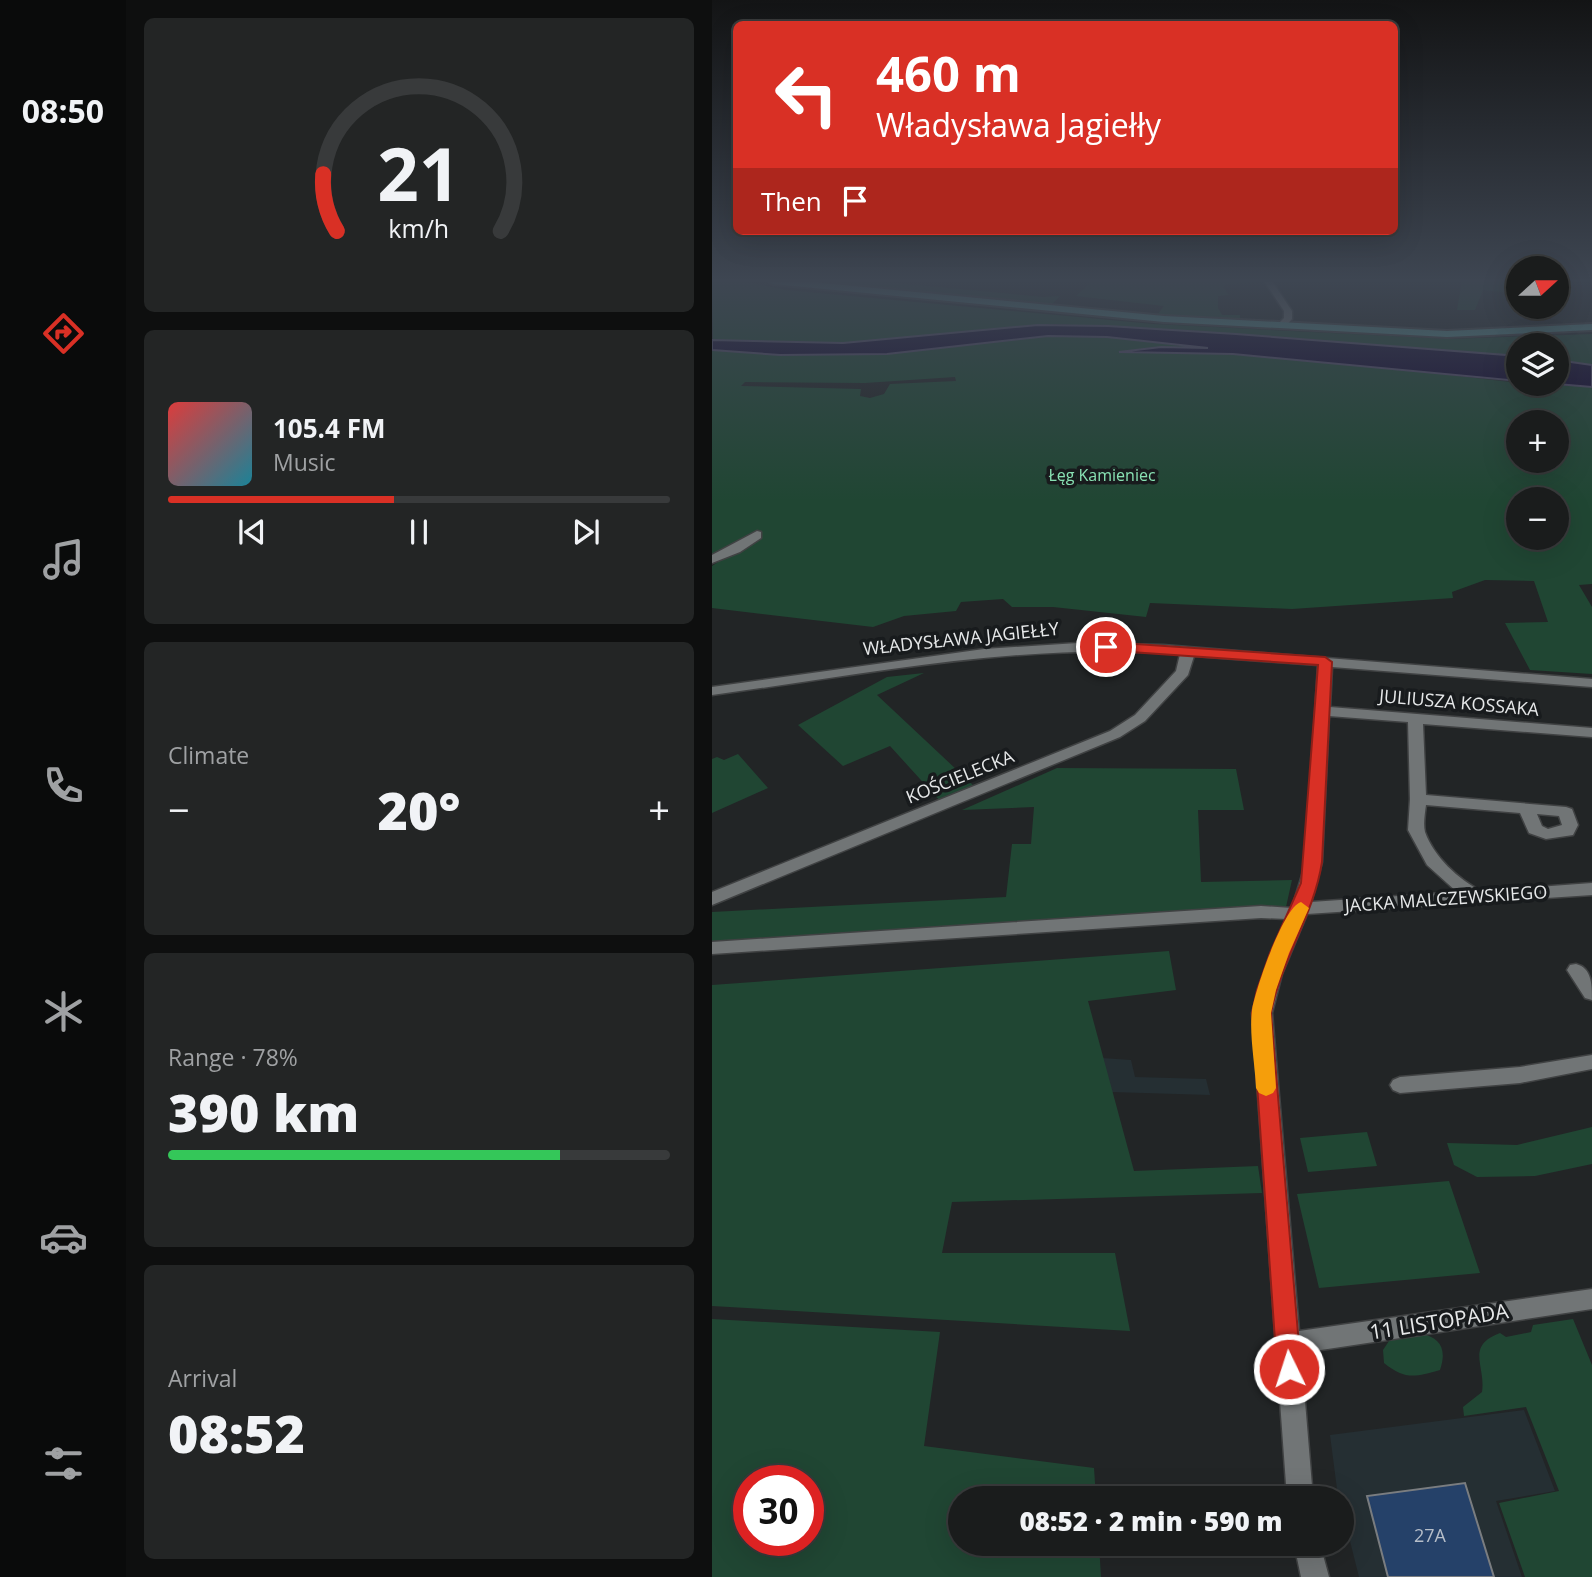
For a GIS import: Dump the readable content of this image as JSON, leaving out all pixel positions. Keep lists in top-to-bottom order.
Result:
{
  "streets": {
    "street": [
      "WŁADYSŁAWA JAGIEŁŁY",
      "JULIUSZA KOSSAKA",
      "KOŚCIELECKA",
      "JACKA MALCZEWSKIEGO",
      "11 LISTOPADA"
    ]
  },
  "crossings": [
    ["WŁADYSŁAWA JAGIEŁŁY", "KOŚCIELECKA"]
  ],
  "parks": ["Łęg Kamieniec"],
  "house_numbers": ["27A"],
  "north": "right",
  "page": {
    "tabs": "08:50",
    "turn": ["460 m", "Władysława Jagiełły"],
    "then": "Then",
    "map_buttons": ["+", "−"],
    "song": ["105.4 FM", "Music"],
    "tile": [
      "Climate",
      ["Range · 78%", "390 km"],
      ["Arrival", "08:52"]
    ],
    "heat": ["−", "20°", "+"],
    "limit": "30",
    "trip": "08:52 · 2 min · 590 m",
    "gauge": ["21", "km/h"]
  }
}
